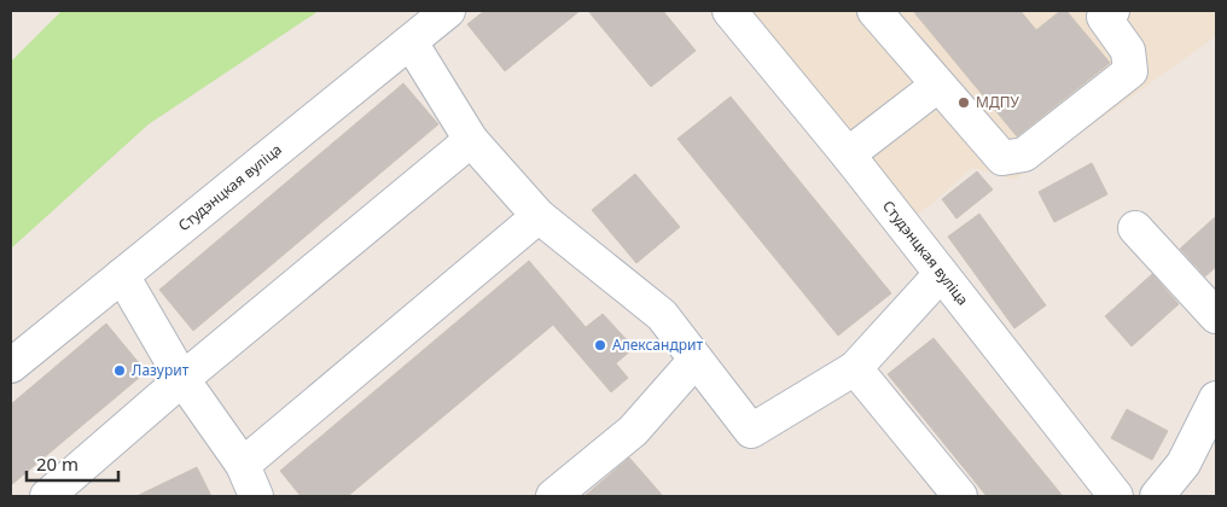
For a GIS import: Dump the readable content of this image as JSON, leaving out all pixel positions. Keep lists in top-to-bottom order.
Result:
{
  "streets": {
    "street": ["Студэнцкая вуліца"]
  },
  "places": ["МДПУ", "Александрит", "Лазурит"],
  "scale_bar": "20 m"
}
